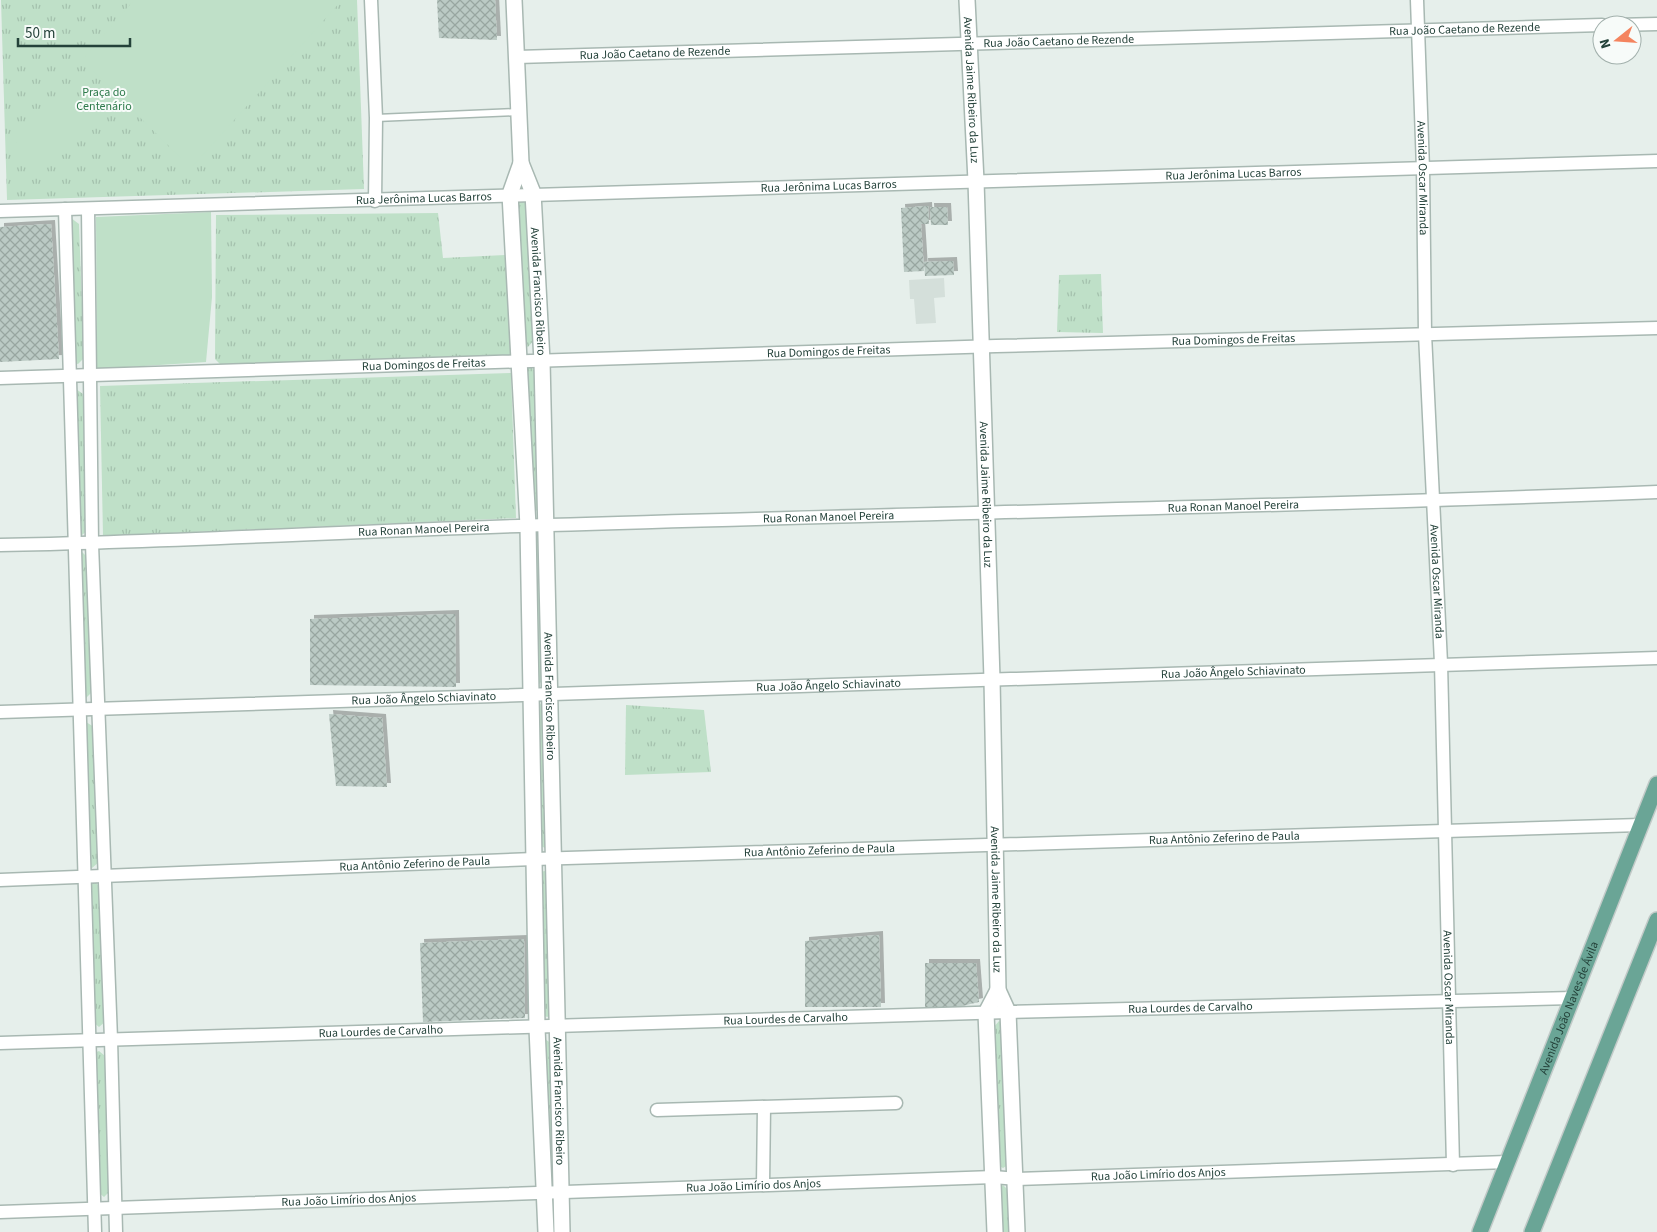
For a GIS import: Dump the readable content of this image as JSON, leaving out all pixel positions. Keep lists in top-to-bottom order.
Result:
{
  "streets": {
    "main road": ["Avenida João Naves de Ávila"],
    "street": [
      "Rua João Caetano de Rezende",
      "Avenida Jaime Ribeiro da Luz",
      "Rua Jerônima Lucas Barros",
      "Avenida Oscar Miranda",
      "Avenida Francisco Ribeiro",
      "Rua Domingos de Freitas",
      "Rua Ronan Manoel Pereira",
      "Rua João Ângelo Schiavinato",
      "Rua Antônio Zeferino de Paula",
      "Rua Lourdes de Carvalho",
      "Rua João Limírio dos Anjos"
    ]
  },
  "crossings": [
    ["Rua João Caetano de Rezende", "Avenida Jaime Ribeiro da Luz"],
    ["Rua João Caetano de Rezende", "Avenida Oscar Miranda"],
    ["Rua João Caetano de Rezende", "Avenida Francisco Ribeiro"],
    ["Avenida Jaime Ribeiro da Luz", "Rua Jerônima Lucas Barros"],
    ["Avenida Jaime Ribeiro da Luz", "Rua Domingos de Freitas"],
    ["Avenida Jaime Ribeiro da Luz", "Rua Ronan Manoel Pereira"],
    ["Avenida Jaime Ribeiro da Luz", "Rua João Ângelo Schiavinato"],
    ["Avenida Jaime Ribeiro da Luz", "Rua Antônio Zeferino de Paula"],
    ["Avenida Jaime Ribeiro da Luz", "Rua Lourdes de Carvalho"],
    ["Avenida Jaime Ribeiro da Luz", "Rua João Limírio dos Anjos"],
    ["Rua Jerônima Lucas Barros", "Avenida Oscar Miranda"],
    ["Rua Jerônima Lucas Barros", "Avenida Francisco Ribeiro"],
    ["Avenida Oscar Miranda", "Rua Domingos de Freitas"],
    ["Avenida Oscar Miranda", "Rua Ronan Manoel Pereira"],
    ["Avenida Oscar Miranda", "Rua João Ângelo Schiavinato"],
    ["Avenida Oscar Miranda", "Rua Antônio Zeferino de Paula"],
    ["Avenida Oscar Miranda", "Rua Lourdes de Carvalho"],
    ["Avenida Oscar Miranda", "Rua João Limírio dos Anjos"],
    ["Avenida Francisco Ribeiro", "Rua Domingos de Freitas"],
    ["Avenida Francisco Ribeiro", "Rua Ronan Manoel Pereira"],
    ["Avenida Francisco Ribeiro", "Rua João Ângelo Schiavinato"],
    ["Avenida Francisco Ribeiro", "Rua Antônio Zeferino de Paula"],
    ["Avenida Francisco Ribeiro", "Rua Lourdes de Carvalho"],
    ["Avenida Francisco Ribeiro", "Rua João Limírio dos Anjos"],
    ["Rua Antônio Zeferino de Paula", "Avenida João Naves de Ávila"],
    ["Rua Lourdes de Carvalho", "Avenida João Naves de Ávila"],
    ["Avenida João Naves de Ávila", "Rua João Limírio dos Anjos"]
  ],
  "parks": ["Praça do Centenário"],
  "scale_bar": "50 m",
  "north": "left"
}
